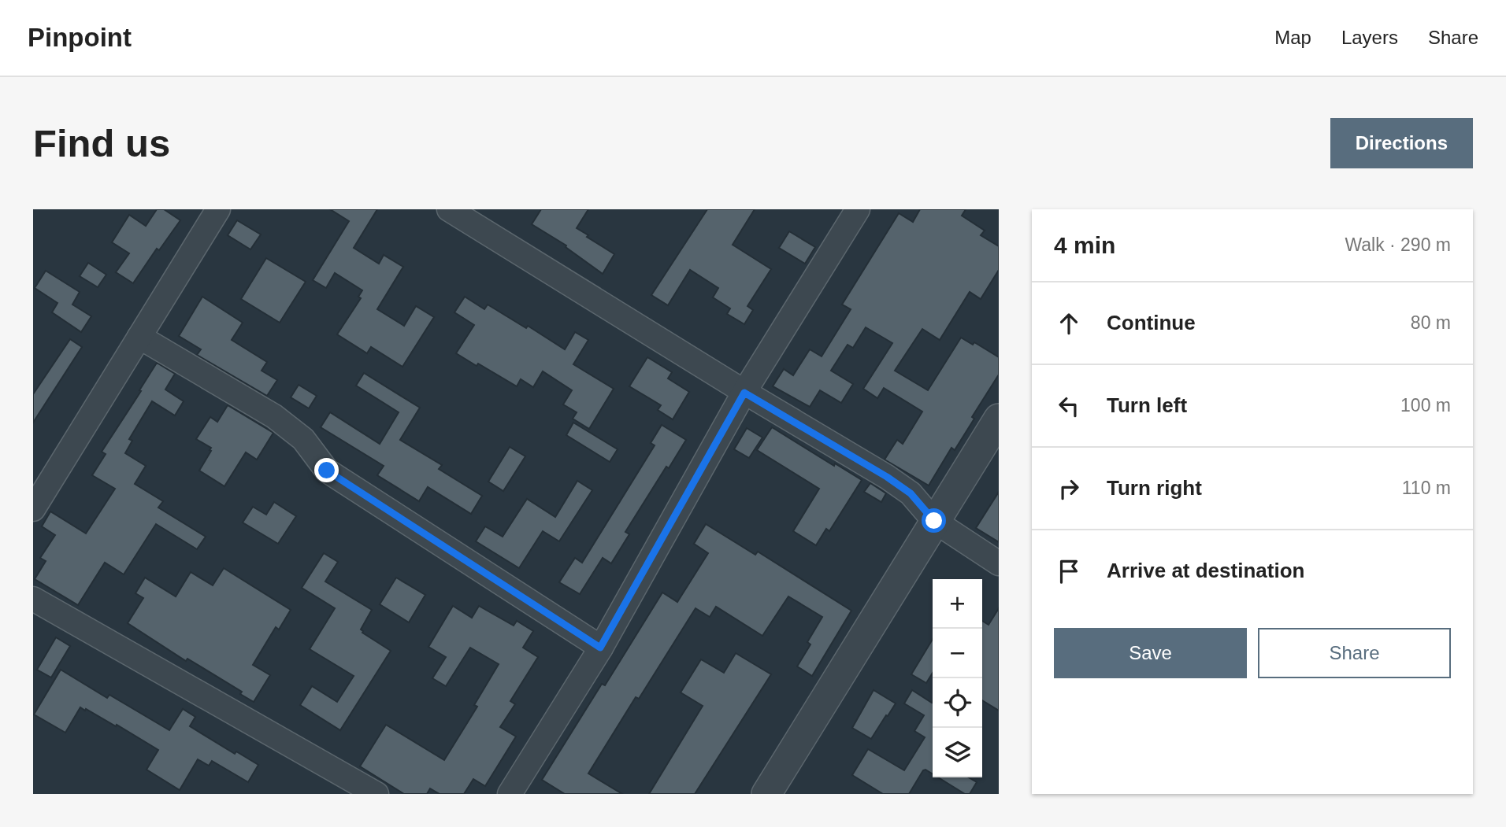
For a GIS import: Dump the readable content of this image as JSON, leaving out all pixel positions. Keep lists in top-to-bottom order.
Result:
{
  "page": {
    "header": "Pinpoint",
    "nav": ["Map", "Layers", "Share"],
    "buttons": [
      "Directions",
      ["Save", "Share"]
    ],
    "title": "Find us",
    "heading": ["4 min", "Walk · 290 m"],
    "list": [
      ["Continue", "80 m"],
      ["Turn left", "100 m"],
      ["Turn right", "110 m"],
      "Arrive at destination"
    ],
    "map_buttons": ["+", "−"]
  }
}
